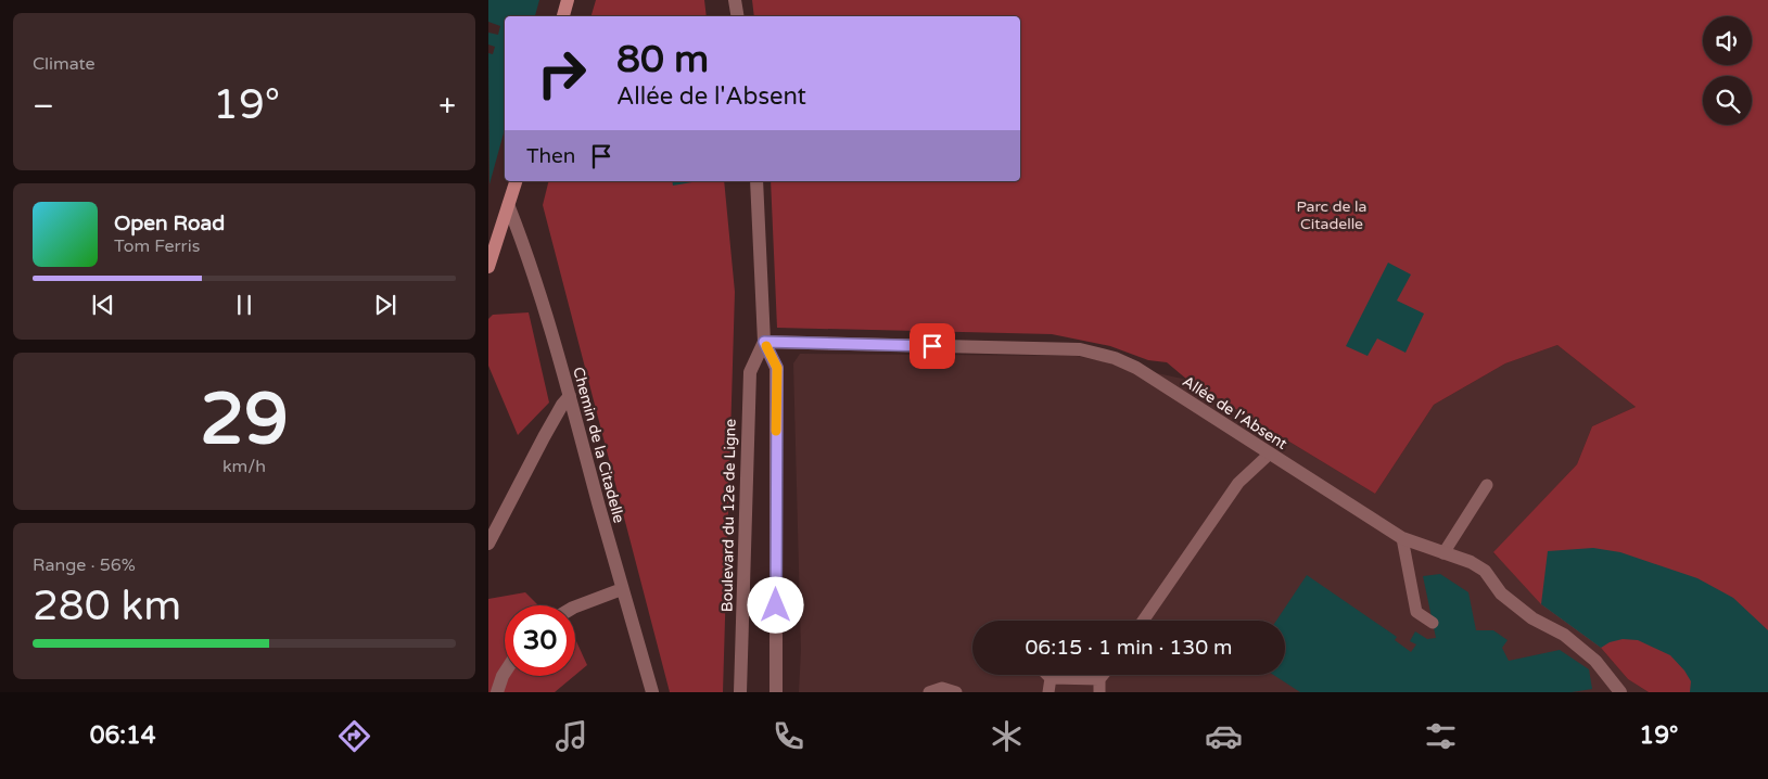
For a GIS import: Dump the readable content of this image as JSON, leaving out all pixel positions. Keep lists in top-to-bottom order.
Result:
{
  "streets": {
    "street": ["Allée de l'Absent", "Chemin de la Citadelle", "Boulevard du 12e de Ligne"]
  },
  "crossings": [
    ["Allée de l'Absent", "Boulevard du 12e de Ligne"]
  ],
  "parks": ["Parc de la Citadelle"],
  "page": {
    "tile": [
      "Climate",
      ["29", "km/h"],
      ["Range · 56%", "280 km"]
    ],
    "turn": ["80 m", "Allée de l'Absent"],
    "heat": ["−", "19°", "+"],
    "then": "Then",
    "song": ["Open Road", "Tom Ferris"],
    "limit": "30",
    "trip": "06:15 · 1 min · 130 m",
    "tabs": ["06:14", "19°"]
  }
}
